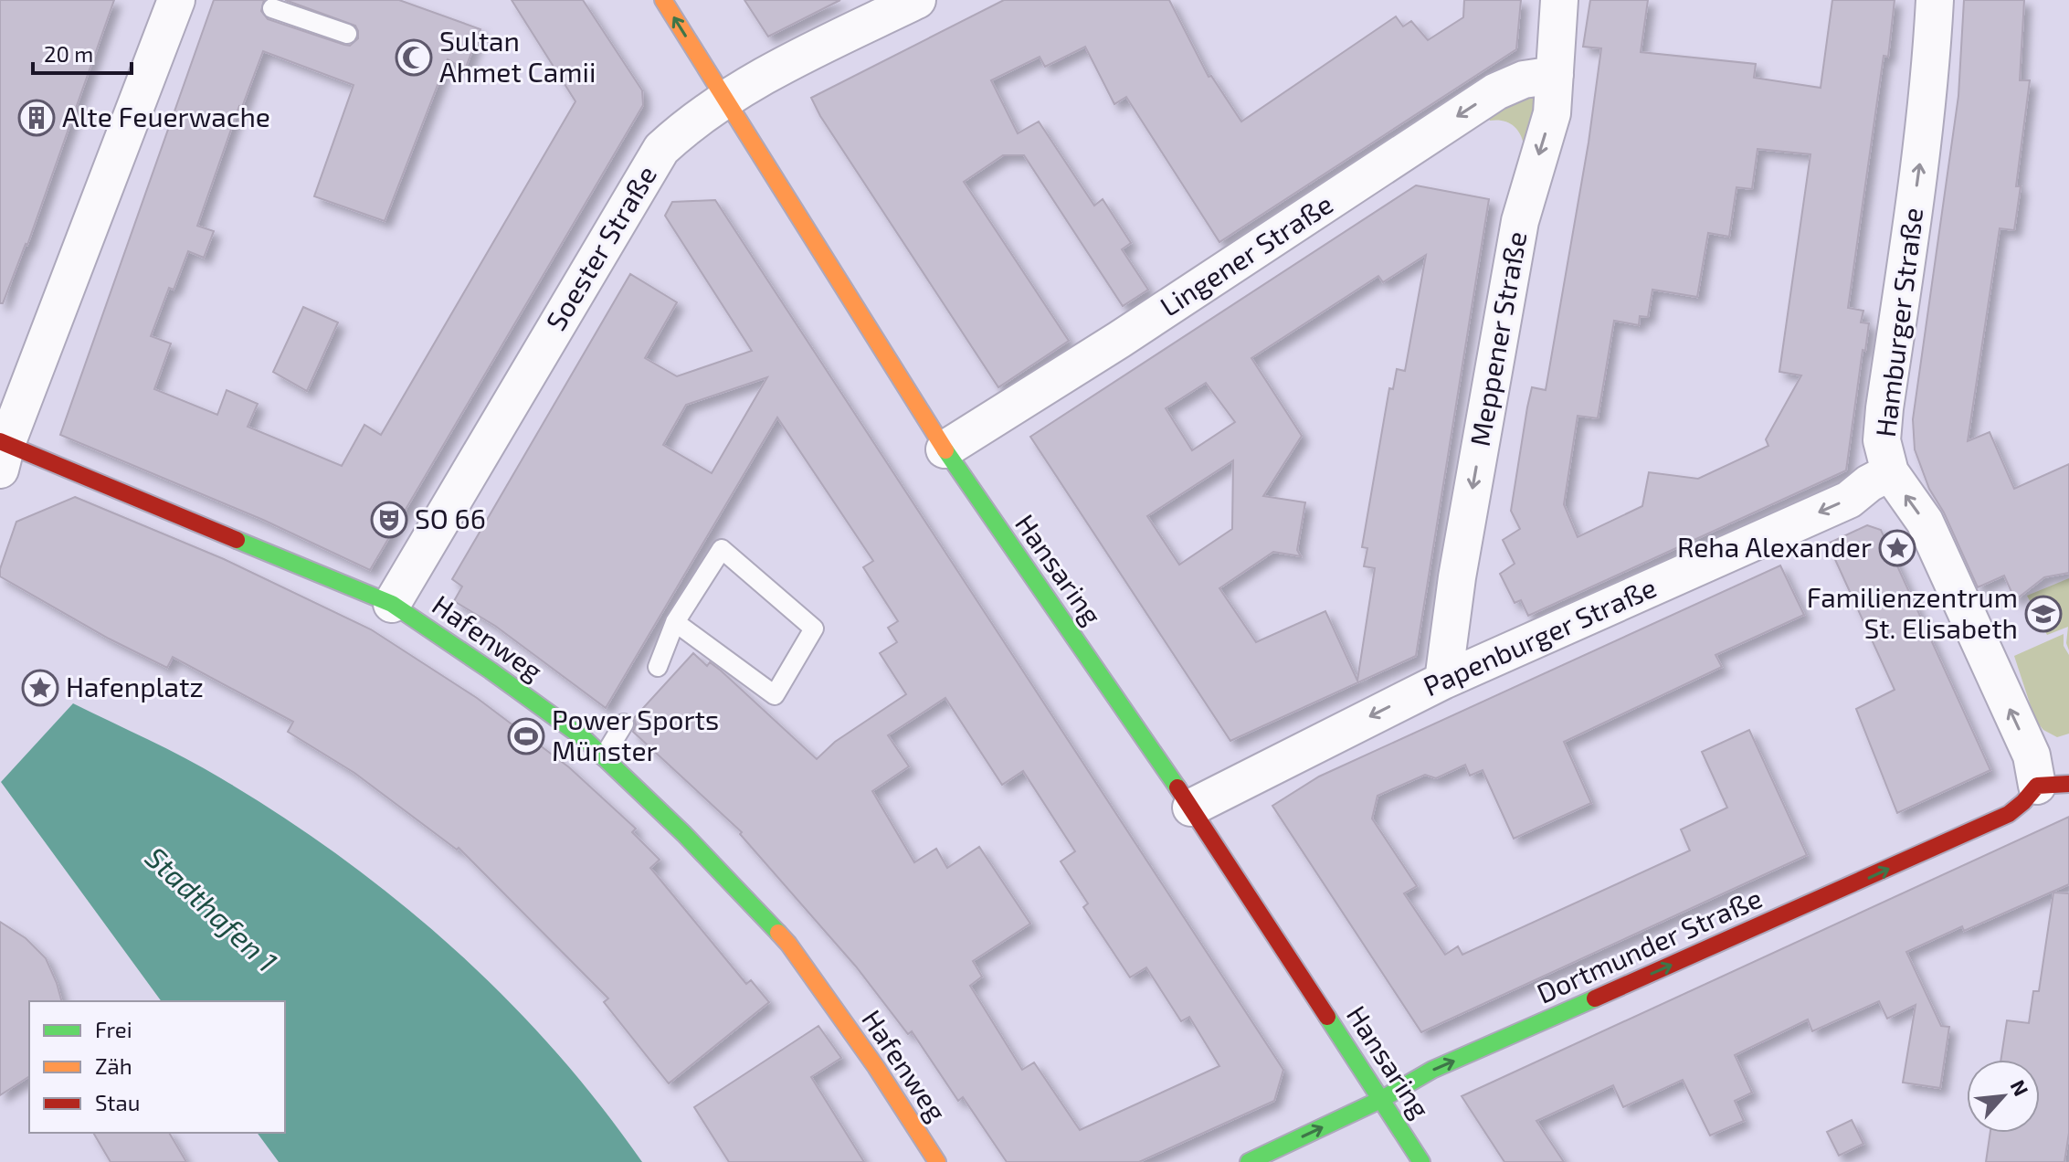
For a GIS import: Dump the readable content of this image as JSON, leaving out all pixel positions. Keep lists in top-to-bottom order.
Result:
{
  "streets": {
    "street": [
      "Soester Straße",
      "Lingener Straße",
      "Hamburger Straße",
      "Meppener Straße",
      "Hansaring",
      "Papenburger Straße",
      "Hafenweg",
      "Dortmunder Straße"
    ]
  },
  "crossings": [
    ["Soester Straße", "Hansaring"],
    ["Soester Straße", "Hafenweg"],
    ["Lingener Straße", "Meppener Straße"],
    ["Lingener Straße", "Hansaring"],
    ["Hamburger Straße", "Papenburger Straße"],
    ["Hamburger Straße", "Dortmunder Straße"],
    ["Meppener Straße", "Papenburger Straße"],
    ["Hansaring", "Papenburger Straße"],
    ["Hansaring", "Dortmunder Straße"]
  ],
  "one_way": [
    "Lingener Straße",
    "Hamburger Straße",
    "Meppener Straße",
    "Papenburger Straße",
    "Dortmunder Straße"
  ],
  "water": ["Stadthafen 1"],
  "places": {
    "mosque": ["Sultan Ahmet Camii"],
    "building": ["Alte Feuerwache"],
    "theatre": ["SO 66"],
    "place": ["Reha Alexander", "Hafenplatz"],
    "school or university": ["Familienzentrum St. Elisabeth"],
    "sports": ["Power Sports Münster"]
  },
  "legend": ["Frei", "Zäh", "Stau"],
  "scale_bar": "20 m",
  "north": "top right"
}
